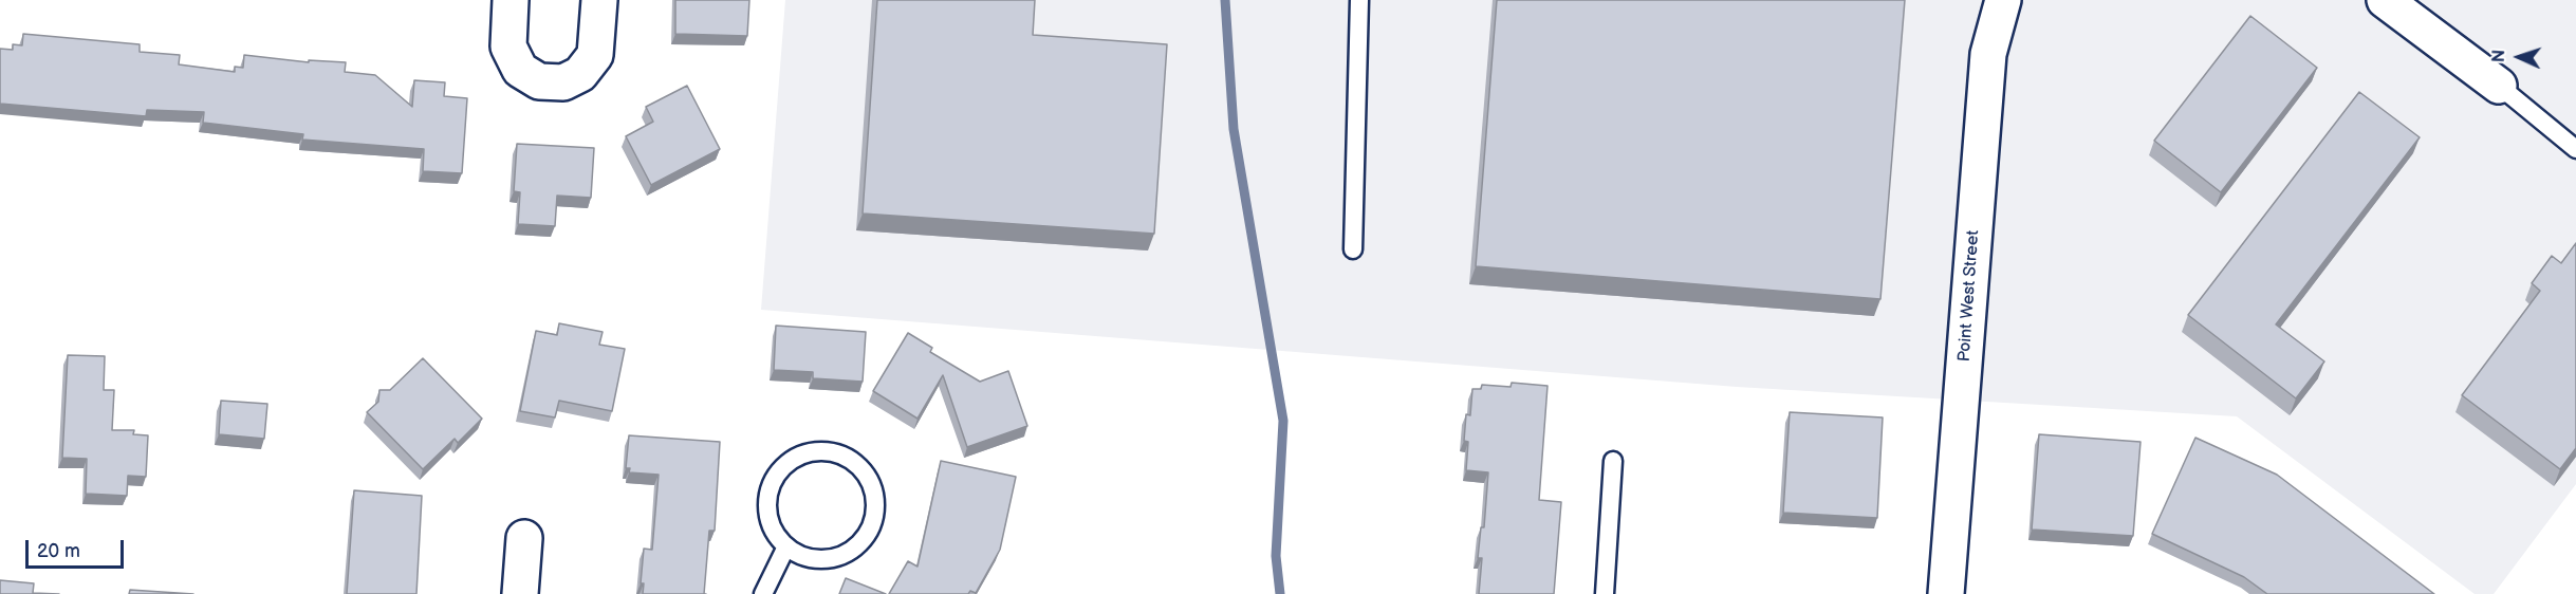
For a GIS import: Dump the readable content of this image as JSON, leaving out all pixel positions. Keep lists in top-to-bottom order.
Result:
{
  "streets": {
    "street": ["Point West Street"]
  },
  "scale_bar": "20 m",
  "north": "left"
}
